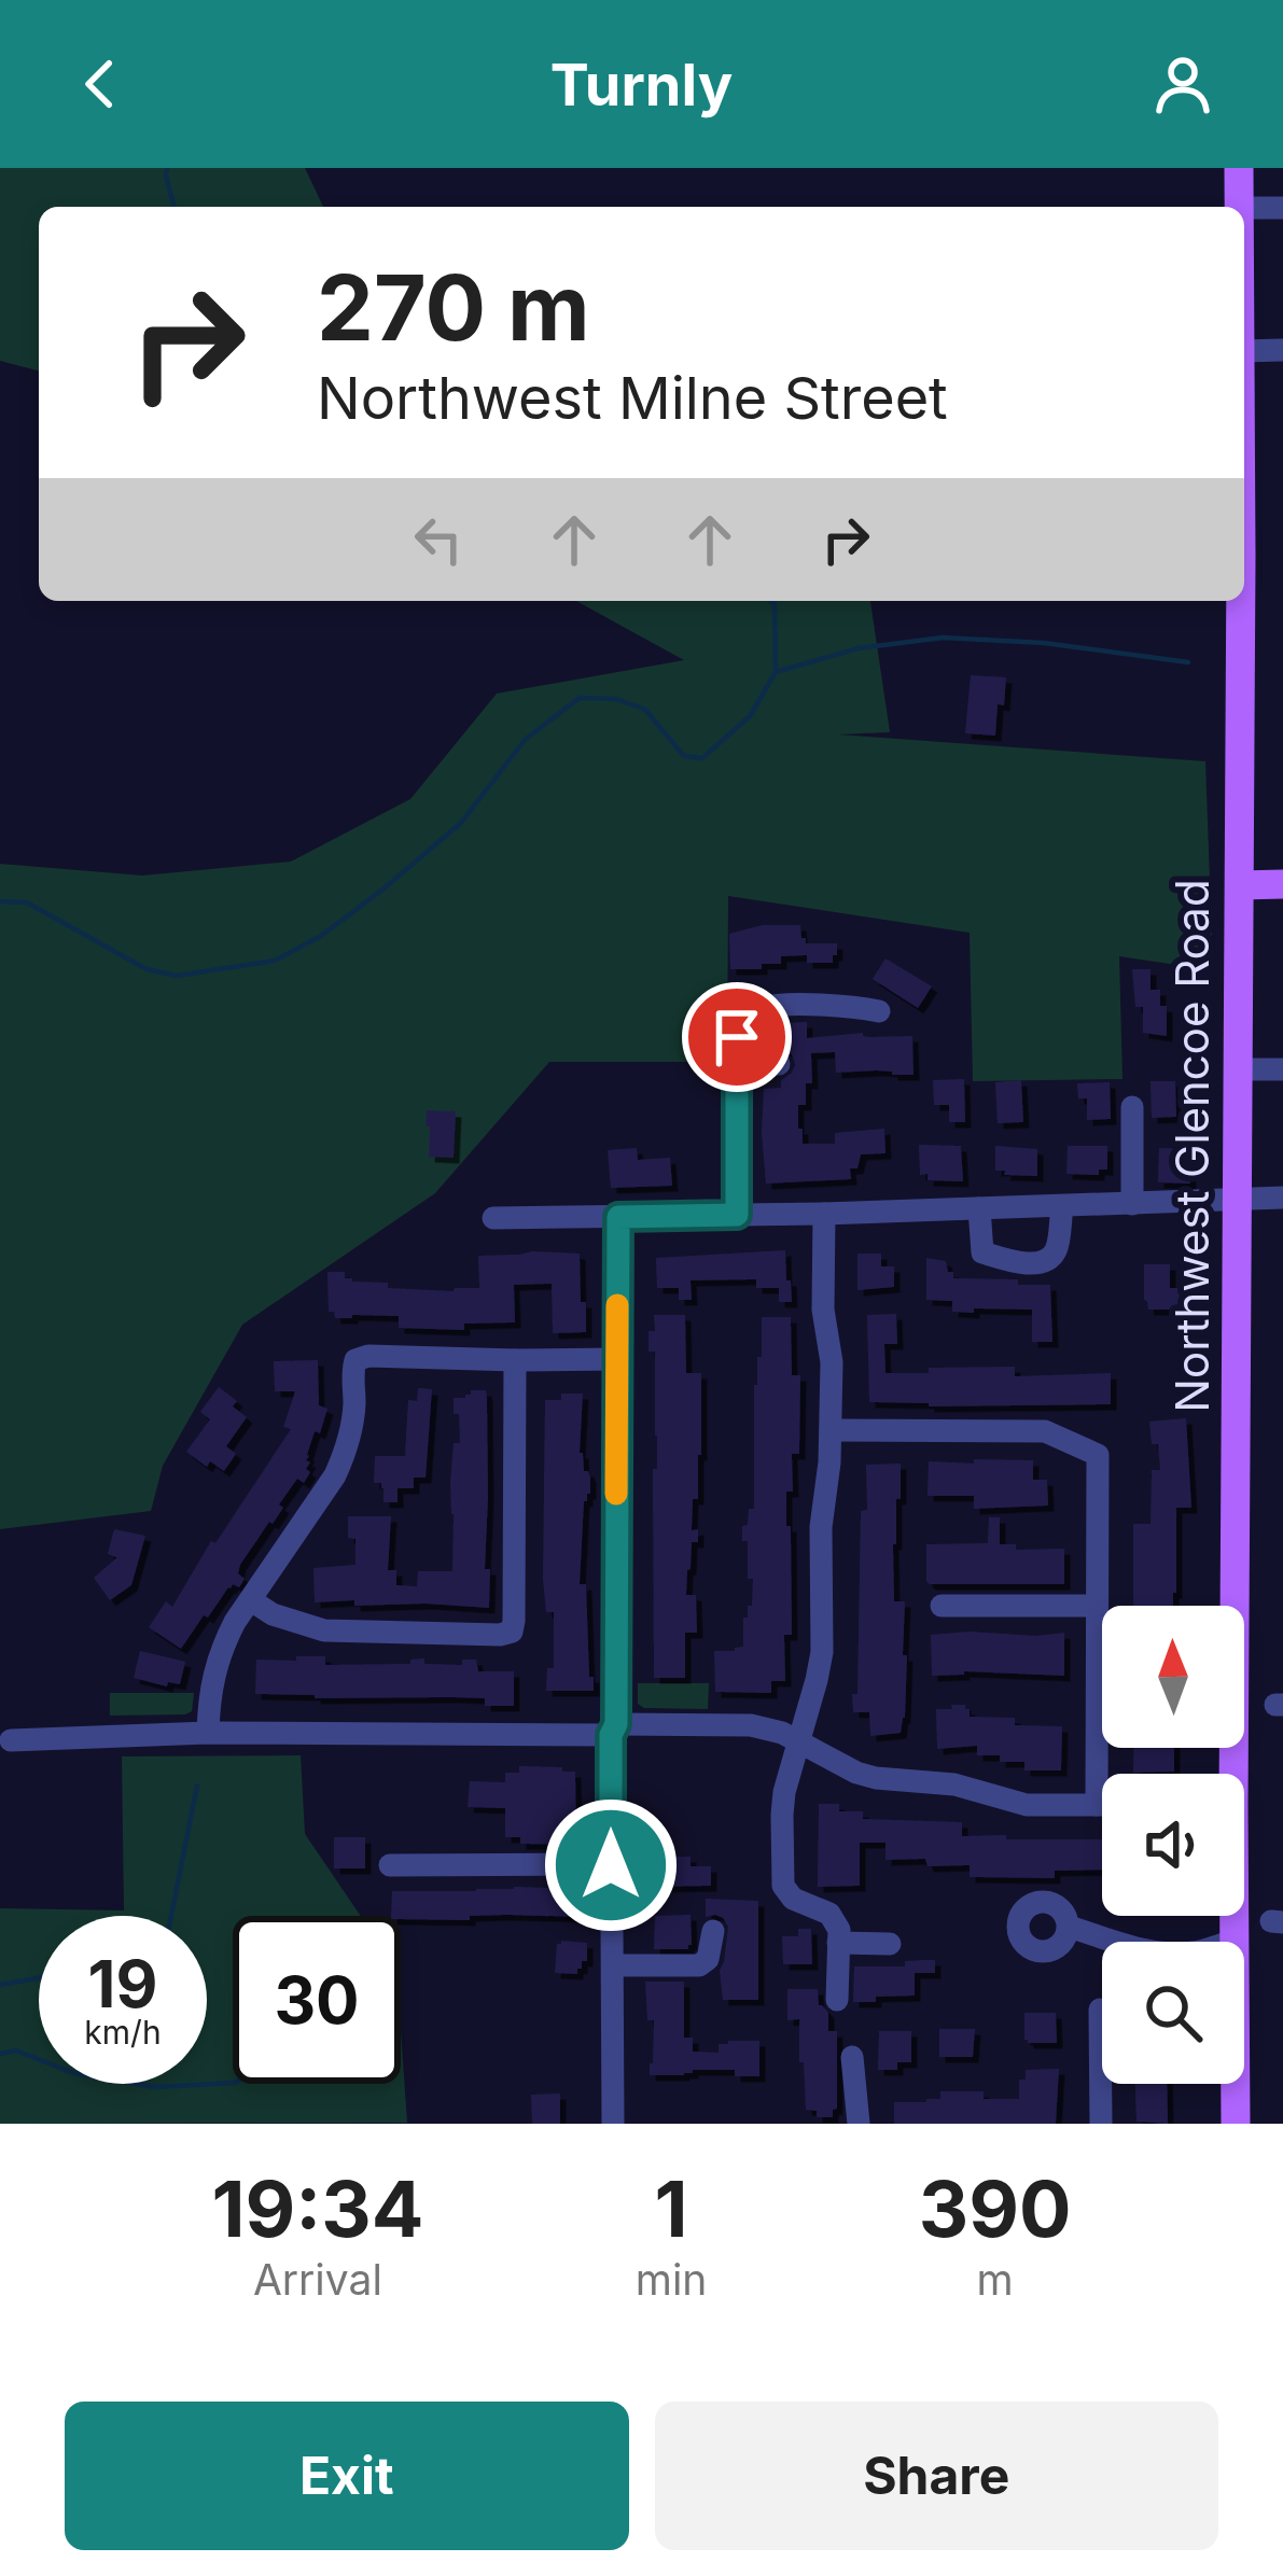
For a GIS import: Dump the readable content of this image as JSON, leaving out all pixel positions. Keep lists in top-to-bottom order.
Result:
{
  "streets": {
    "main road": ["Northwest Glencoe Road"]
  },
  "north": "top",
  "page": {
    "header": "Turnly",
    "turn": ["270 m", "Northwest Milne Street"],
    "speed": "19 km/h",
    "limit": "30",
    "eta": [
      "19:34",
      "Arrival",
      "1",
      "min",
      "390",
      "m"
    ],
    "buttons": ["Exit", "Share"]
  }
}
